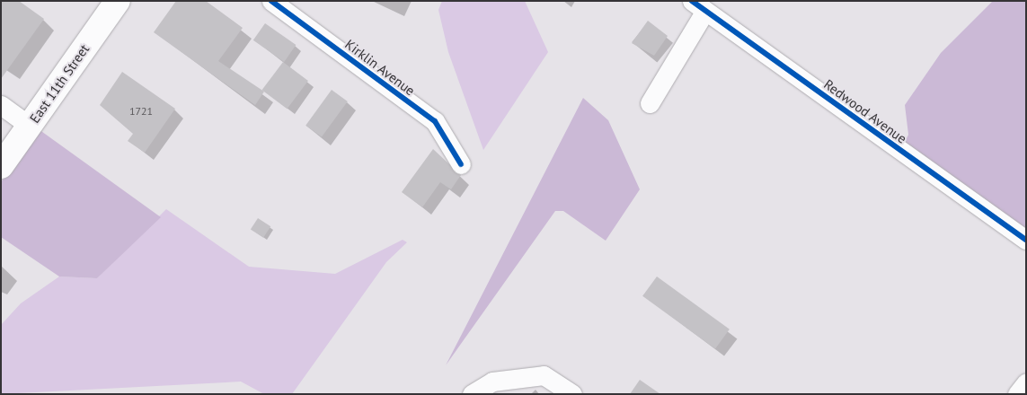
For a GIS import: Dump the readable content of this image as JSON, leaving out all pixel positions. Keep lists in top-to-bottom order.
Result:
{
  "streets": {
    "main road": ["East 11th Street"],
    "street": ["Kirklin Avenue", "Redwood Avenue"]
  },
  "house_numbers": ["1721"]
}
